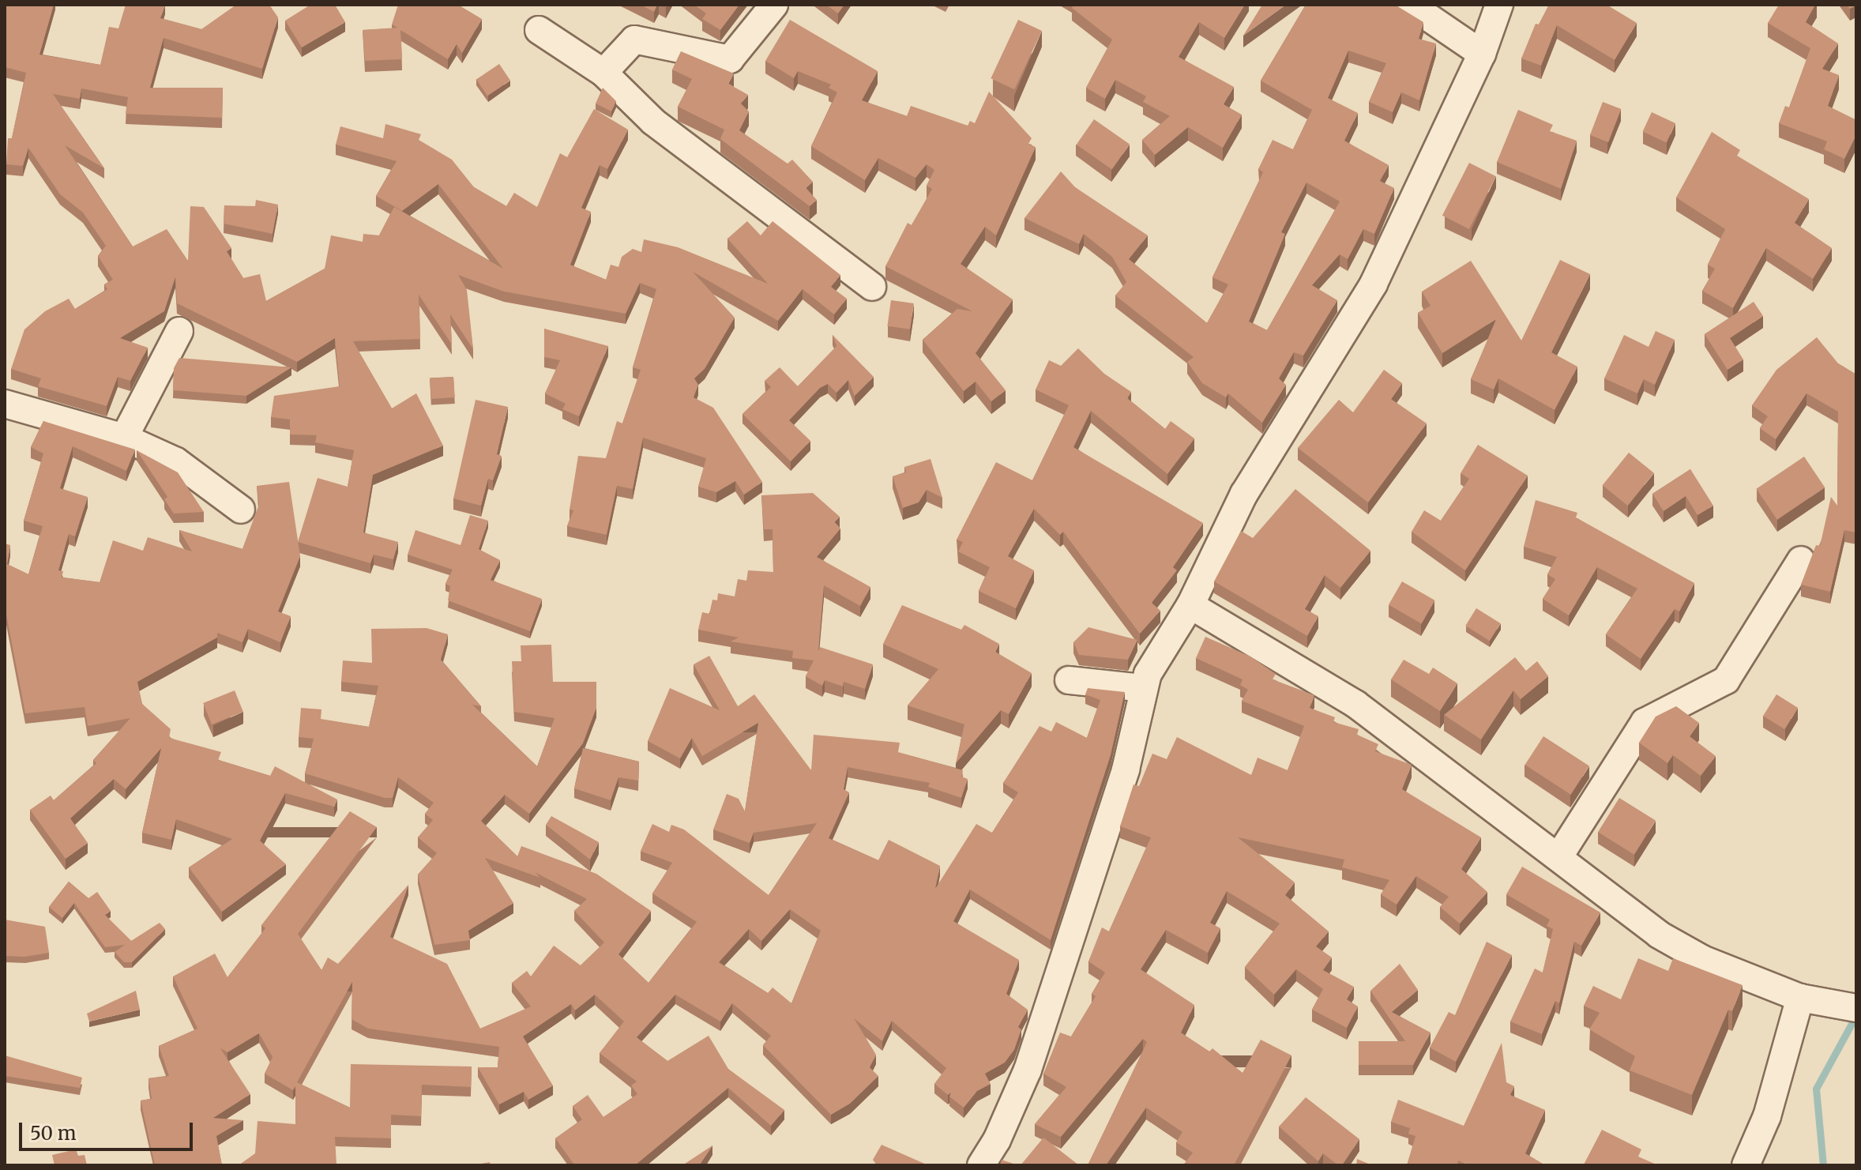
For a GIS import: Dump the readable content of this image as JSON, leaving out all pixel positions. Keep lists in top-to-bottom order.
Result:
{
  "scale_bar": "50 m"
}
